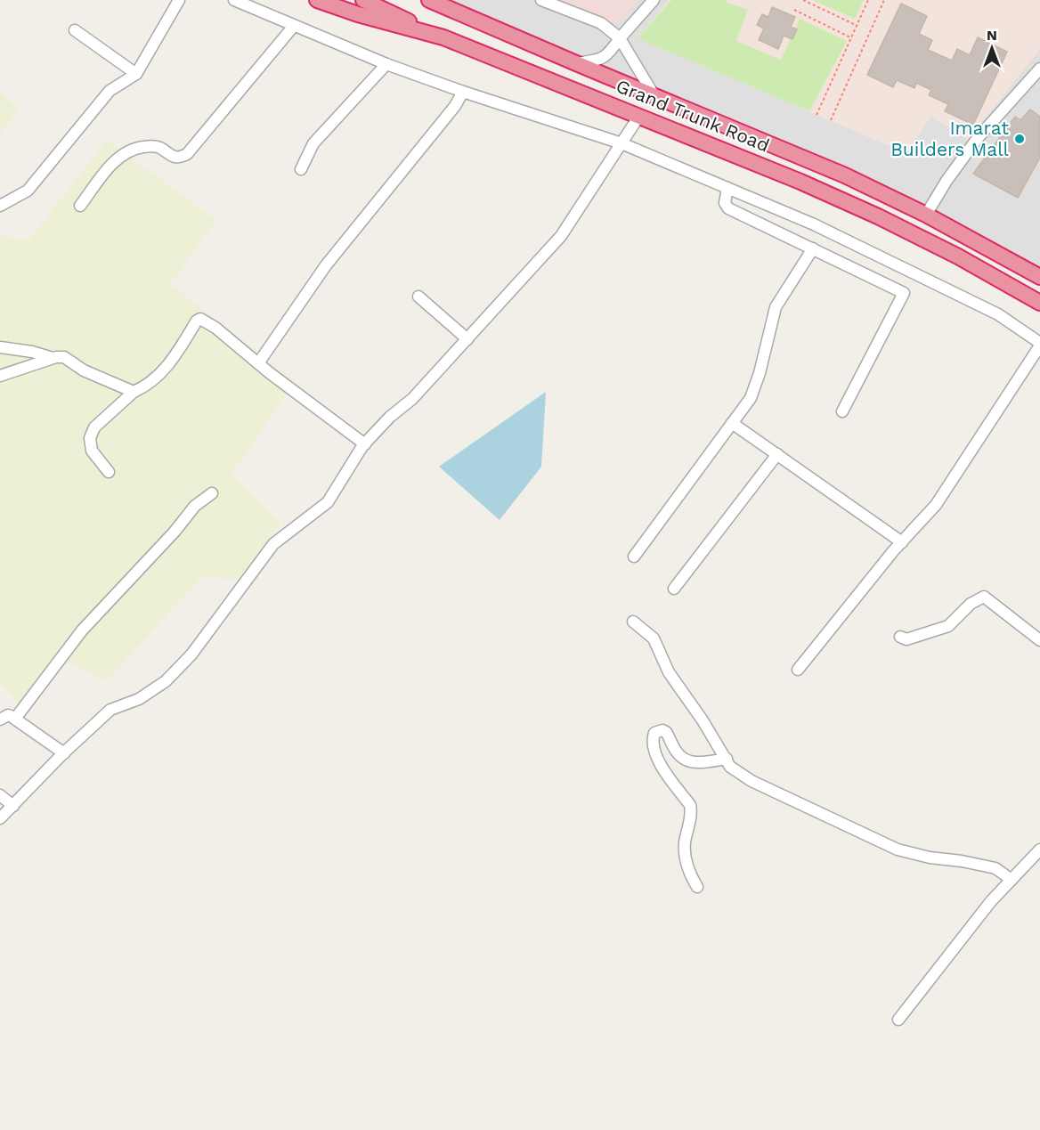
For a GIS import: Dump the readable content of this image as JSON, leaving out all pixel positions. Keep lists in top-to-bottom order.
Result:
{
  "streets": {
    "highway": ["Grand Trunk Road"]
  },
  "places": ["Imarat Builders Mall"],
  "north": "top"
}
